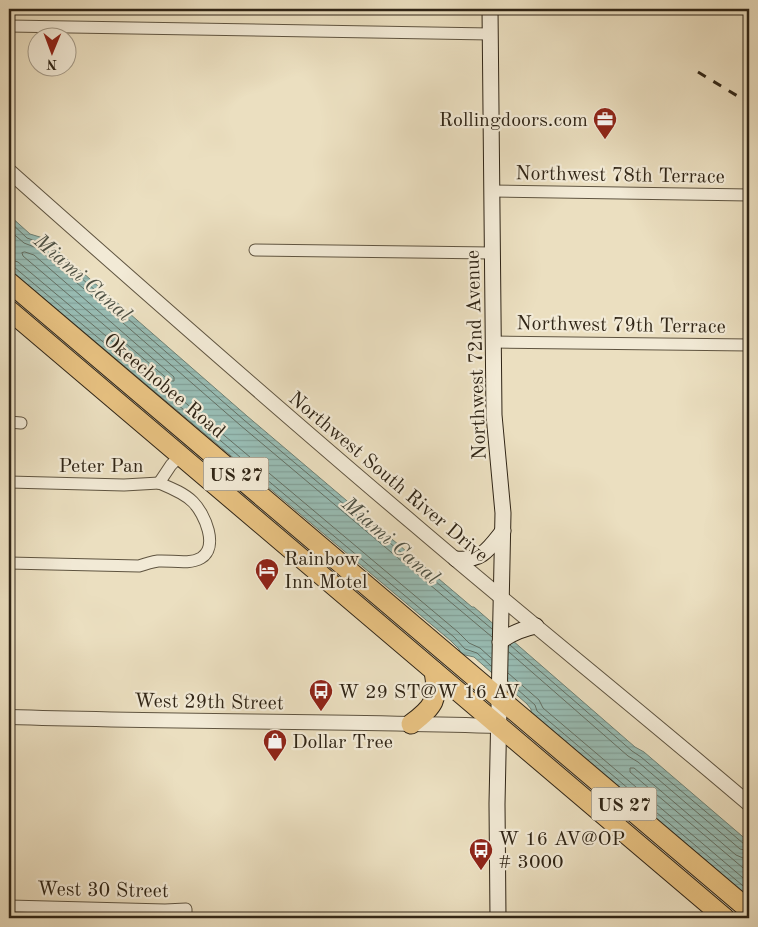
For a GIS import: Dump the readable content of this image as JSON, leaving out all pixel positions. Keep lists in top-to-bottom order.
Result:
{
  "streets": {
    "highway": ["Okeechobee Road", "US 27"],
    "main road": ["Northwest 72nd Avenue"],
    "street": [
      "Northwest 78th Terrace",
      "Northwest 79th Terrace",
      "Peter Pan",
      "Northwest South River Drive",
      "West 29th Street",
      "West 30 Street"
    ]
  },
  "crossings": [
    ["Northwest 78th Terrace", "Northwest 72nd Avenue"],
    ["Northwest 79th Terrace", "Northwest 72nd Avenue"],
    ["Northwest 72nd Avenue", "Okeechobee Road"],
    ["Northwest 72nd Avenue", "US 27"],
    ["Northwest 72nd Avenue", "Northwest South River Drive"],
    ["Northwest 72nd Avenue", "West 29th Street"],
    ["Peter Pan", "US 27"],
    ["US 27", "West 29th Street"]
  ],
  "water": ["Miami Canal"],
  "places": {
    "office": ["Rollingdoors.com"],
    "hotel": ["Rainbow Inn Motel"],
    "bus stop": ["W 29 ST@W 16 AV", "W 16 AV@OP # 3000"],
    "shop": ["Dollar Tree"]
  },
  "north": "bottom"
}
